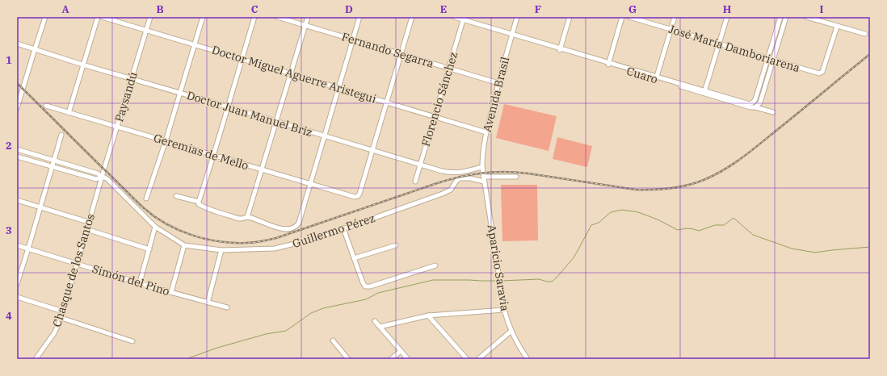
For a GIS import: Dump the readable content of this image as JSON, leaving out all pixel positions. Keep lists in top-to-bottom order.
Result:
{
  "streets": {
    "street": [
      "José María Damboriarena",
      "Fernando Segarra",
      "Doctor Miguel Aguerre Aristegui",
      "Cuaro",
      "Avenida Brasil",
      "Paysandú",
      "Florencio Sánchez",
      "Doctor Juan Manuel Briz",
      "Geremias de Mello",
      "Guillermo Pérez",
      "Aparicio Saravia",
      "Chasque de los Santos",
      "Simón del Pino"
    ]
  },
  "crossings": [
    ["José María Damboriarena", "Cuaro"],
    ["Fernando Segarra", "Avenida Brasil"],
    ["Fernando Segarra", "Florencio Sánchez"],
    ["Doctor Miguel Aguerre Aristegui", "Avenida Brasil"],
    ["Doctor Miguel Aguerre Aristegui", "Paysandú"],
    ["Doctor Miguel Aguerre Aristegui", "Florencio Sánchez"],
    ["Cuaro", "Avenida Brasil"],
    ["Cuaro", "Florencio Sánchez"],
    ["Avenida Brasil", "Doctor Juan Manuel Briz"],
    ["Avenida Brasil", "Aparicio Saravia"],
    ["Paysandú", "Doctor Juan Manuel Briz"],
    ["Paysandú", "Geremias de Mello"],
    ["Paysandú", "Guillermo Pérez"],
    ["Paysandú", "Chasque de los Santos"],
    ["Florencio Sánchez", "Doctor Juan Manuel Briz"],
    ["Doctor Juan Manuel Briz", "Geremias de Mello"],
    ["Guillermo Pérez", "Aparicio Saravia"],
    ["Guillermo Pérez", "Chasque de los Santos"],
    ["Chasque de los Santos", "Simón del Pino"]
  ],
  "grid": {
    "columns": [
      "A",
      "B",
      "C",
      "D",
      "E",
      "F",
      "G",
      "H",
      "I"
    ],
    "rows": [
      "1",
      "2",
      "3",
      "4"
    ]
  }
}
